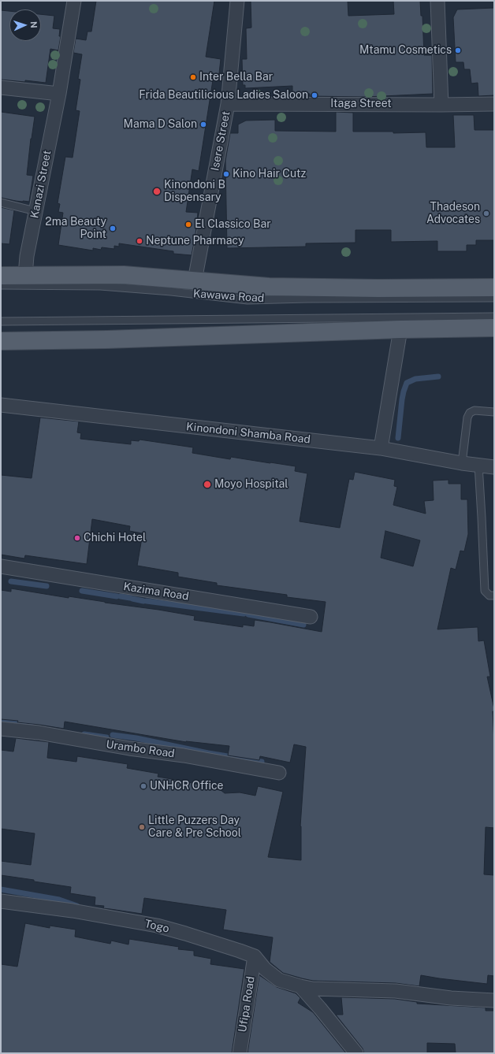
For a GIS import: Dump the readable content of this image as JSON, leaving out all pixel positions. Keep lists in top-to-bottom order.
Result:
{
  "streets": {
    "main road": ["Kawawa Road"],
    "street": [
      "Itaga Street",
      "Isere Street",
      "Kanazi Street",
      "Kinondoni Shamba Road",
      "Kazima Road",
      "Urambo Road",
      "Togo",
      "Ufipa Road"
    ]
  },
  "crossings": [
    ["Itaga Street", "Isere Street"],
    ["Isere Street", "Kawawa Road"],
    ["Kanazi Street", "Kawawa Road"],
    ["Togo", "Ufipa Road"]
  ],
  "places": [
    "Mtamu Cosmetics",
    "Inter Bella Bar",
    "Frida Beautilicious Ladies Saloon",
    "Mama D Salon",
    "Kino Hair Cutz",
    "Kinondoni B Dispensary",
    "Thadeson Advocates",
    "El Classico Bar",
    "2ma Beauty Point",
    "Neptune Pharmacy",
    "Moyo Hospital",
    "Chichi Hotel",
    "UNHCR Office",
    "Little Puzzers Day Care & Pre School"
  ],
  "north": "right"
}
